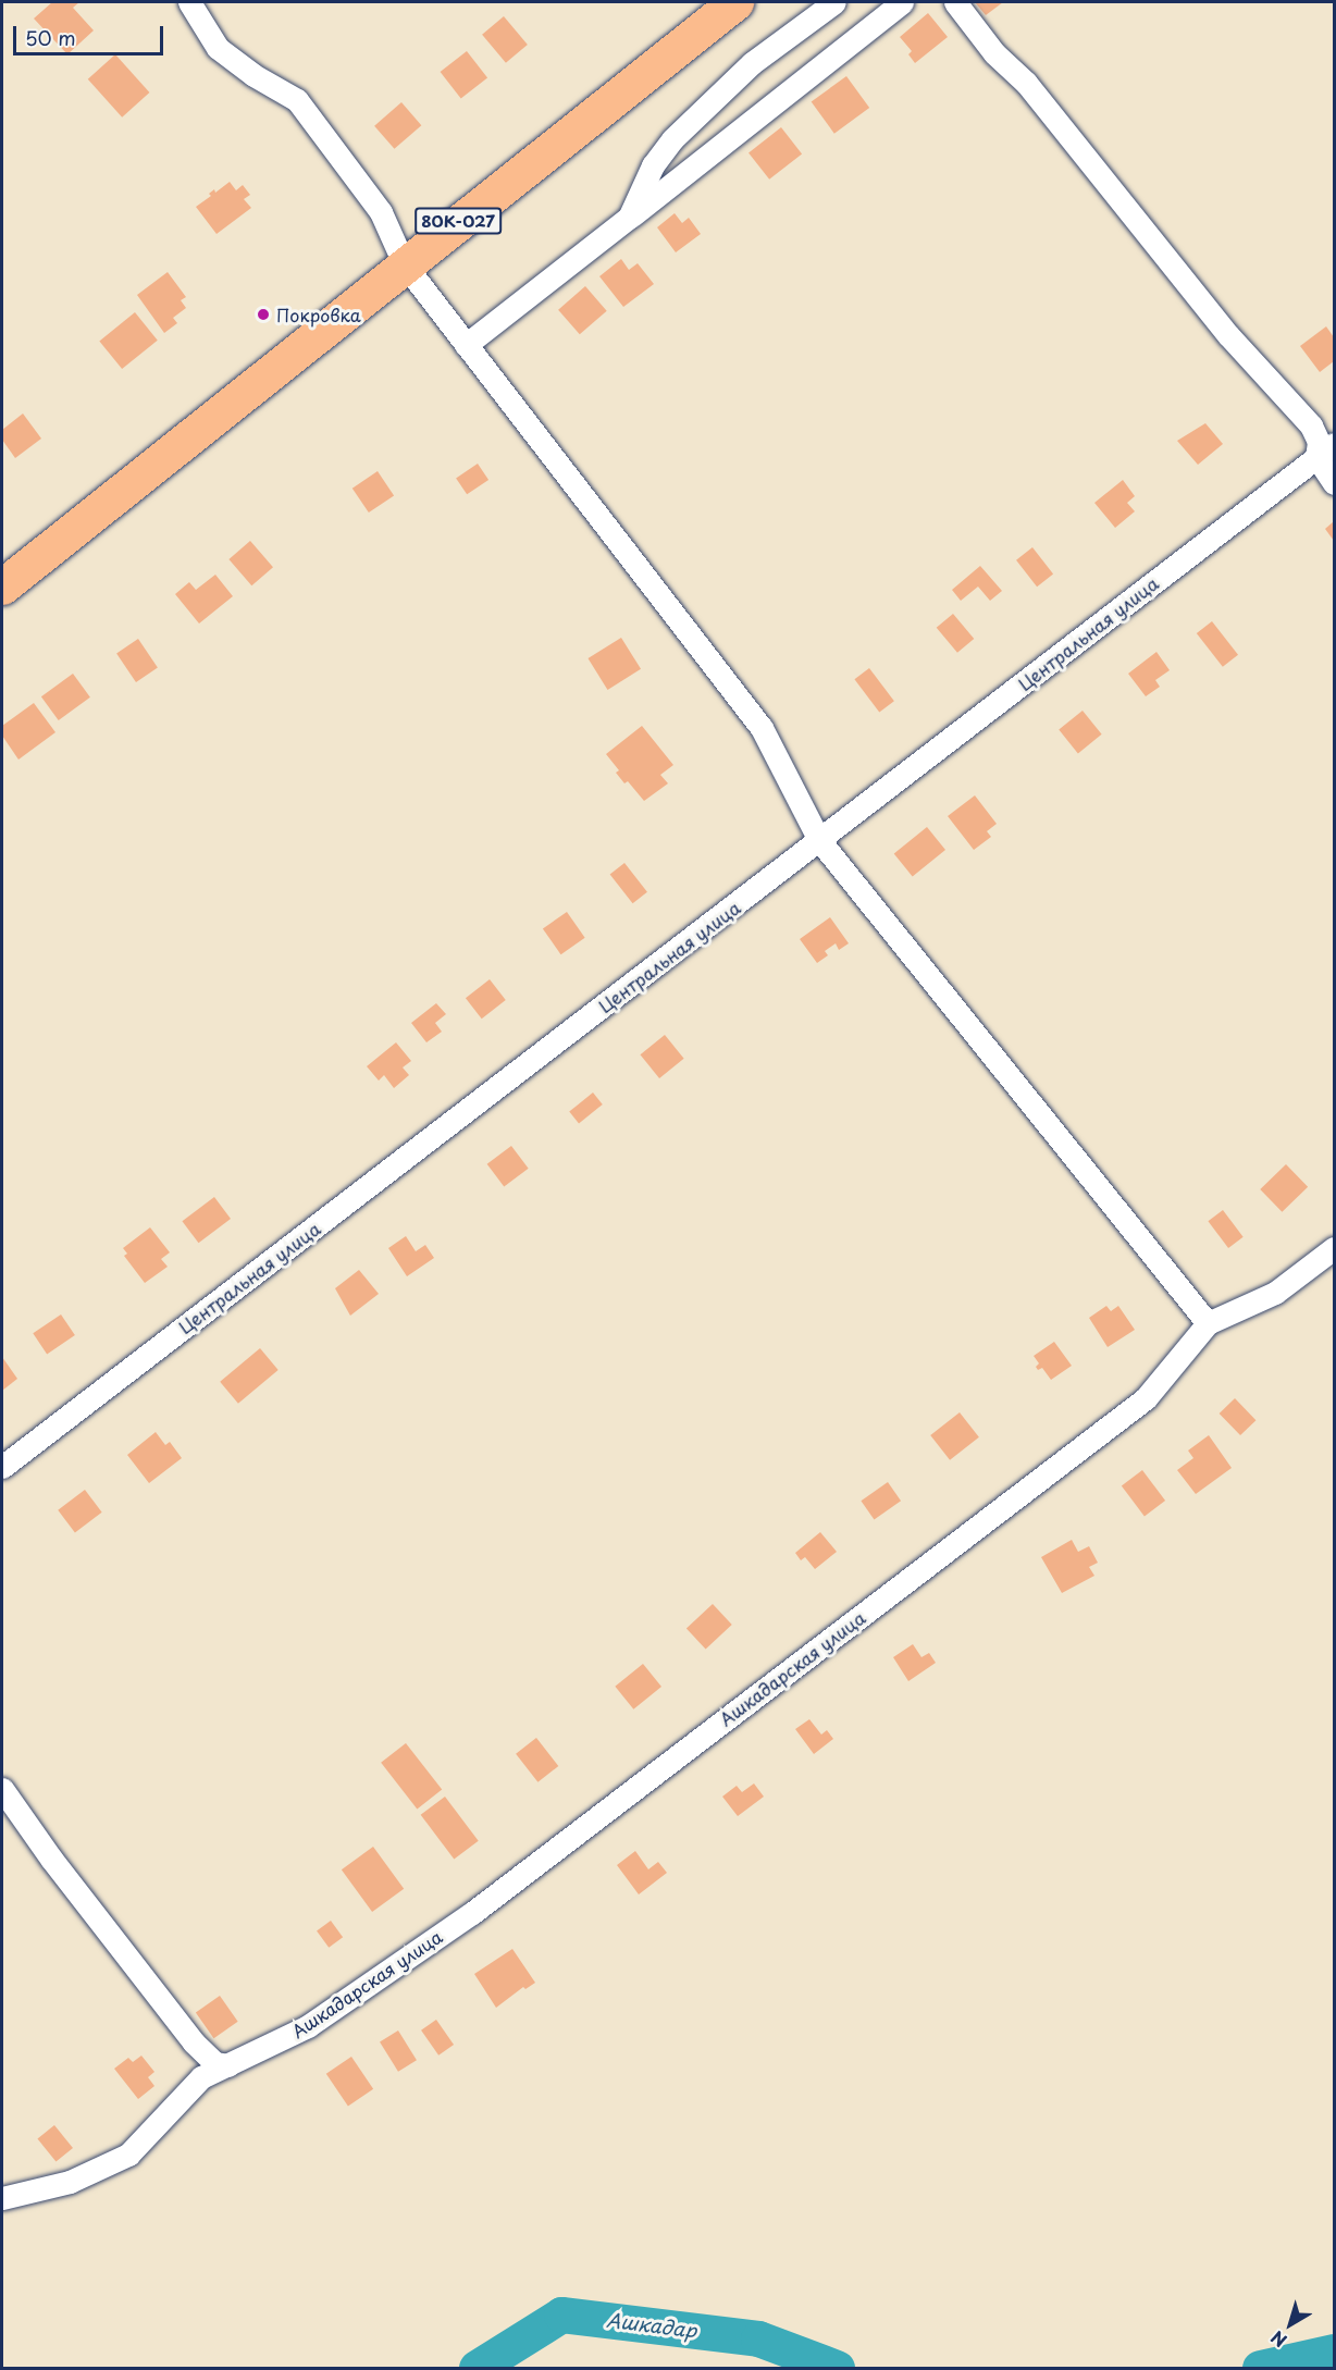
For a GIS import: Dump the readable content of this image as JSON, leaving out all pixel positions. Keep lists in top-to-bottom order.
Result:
{
  "streets": {
    "main road": ["80К-027"],
    "street": ["Центральная улица", "Ашкадарская улица"]
  },
  "water": ["Ашкадар"],
  "places": ["Покровка"],
  "scale_bar": "50 m",
  "north": "bottom left"
}
